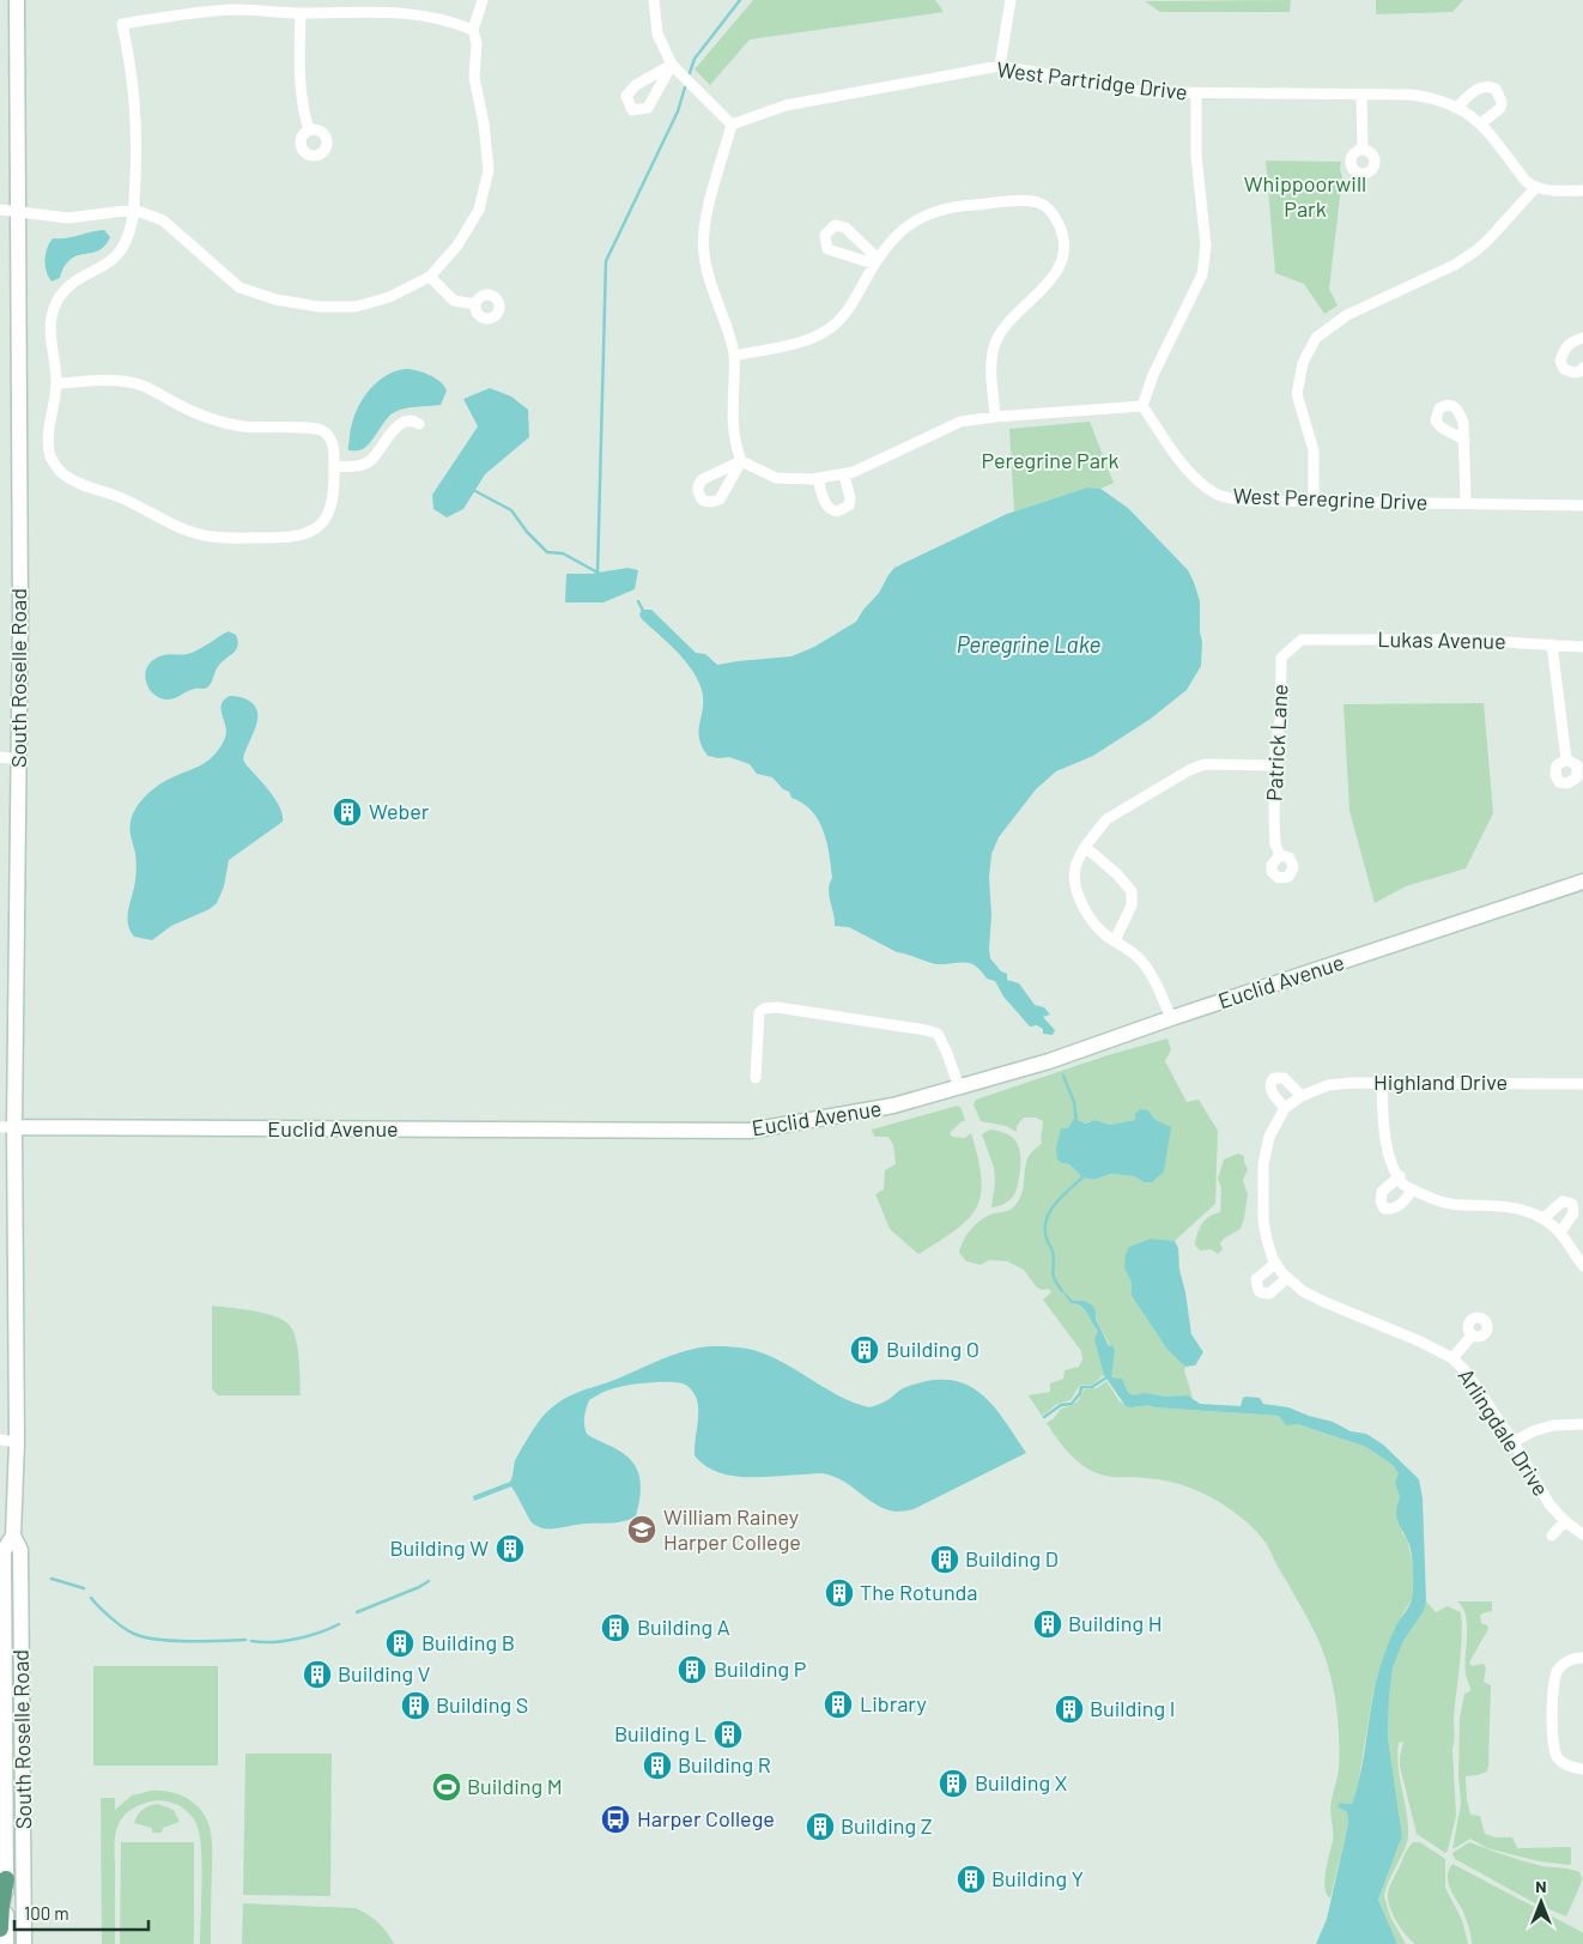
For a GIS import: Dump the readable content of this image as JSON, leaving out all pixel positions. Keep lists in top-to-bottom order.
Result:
{
  "streets": {
    "main road": ["South Roselle Road", "Euclid Avenue"],
    "street": [
      "West Partridge Drive",
      "West Peregrine Drive",
      "Lukas Avenue",
      "Patrick Lane",
      "Highland Drive",
      "Arlingdale Drive"
    ]
  },
  "crossings": [
    ["Lukas Avenue", "Patrick Lane"],
    ["South Roselle Road", "Euclid Avenue"],
    ["Highland Drive", "Arlingdale Drive"]
  ],
  "water": ["Peregrine Lake"],
  "parks": ["Whippoorwill Park", "Peregrine Park"],
  "places": {
    "building": [
      "Weber",
      "Building O",
      "Building W",
      "Building D",
      "The Rotunda",
      "Building H",
      "Building A",
      "Building B",
      "Building P",
      "Building V",
      "Library",
      "Building S",
      "Building I",
      "Building L",
      "Building R",
      "Building X",
      "Building Z",
      "Building Y"
    ],
    "school or university": ["William Rainey Harper College"],
    "sports": ["Building M"],
    "bus stop": ["Harper College"]
  },
  "scale_bar": "100 m",
  "north": "top"
}
